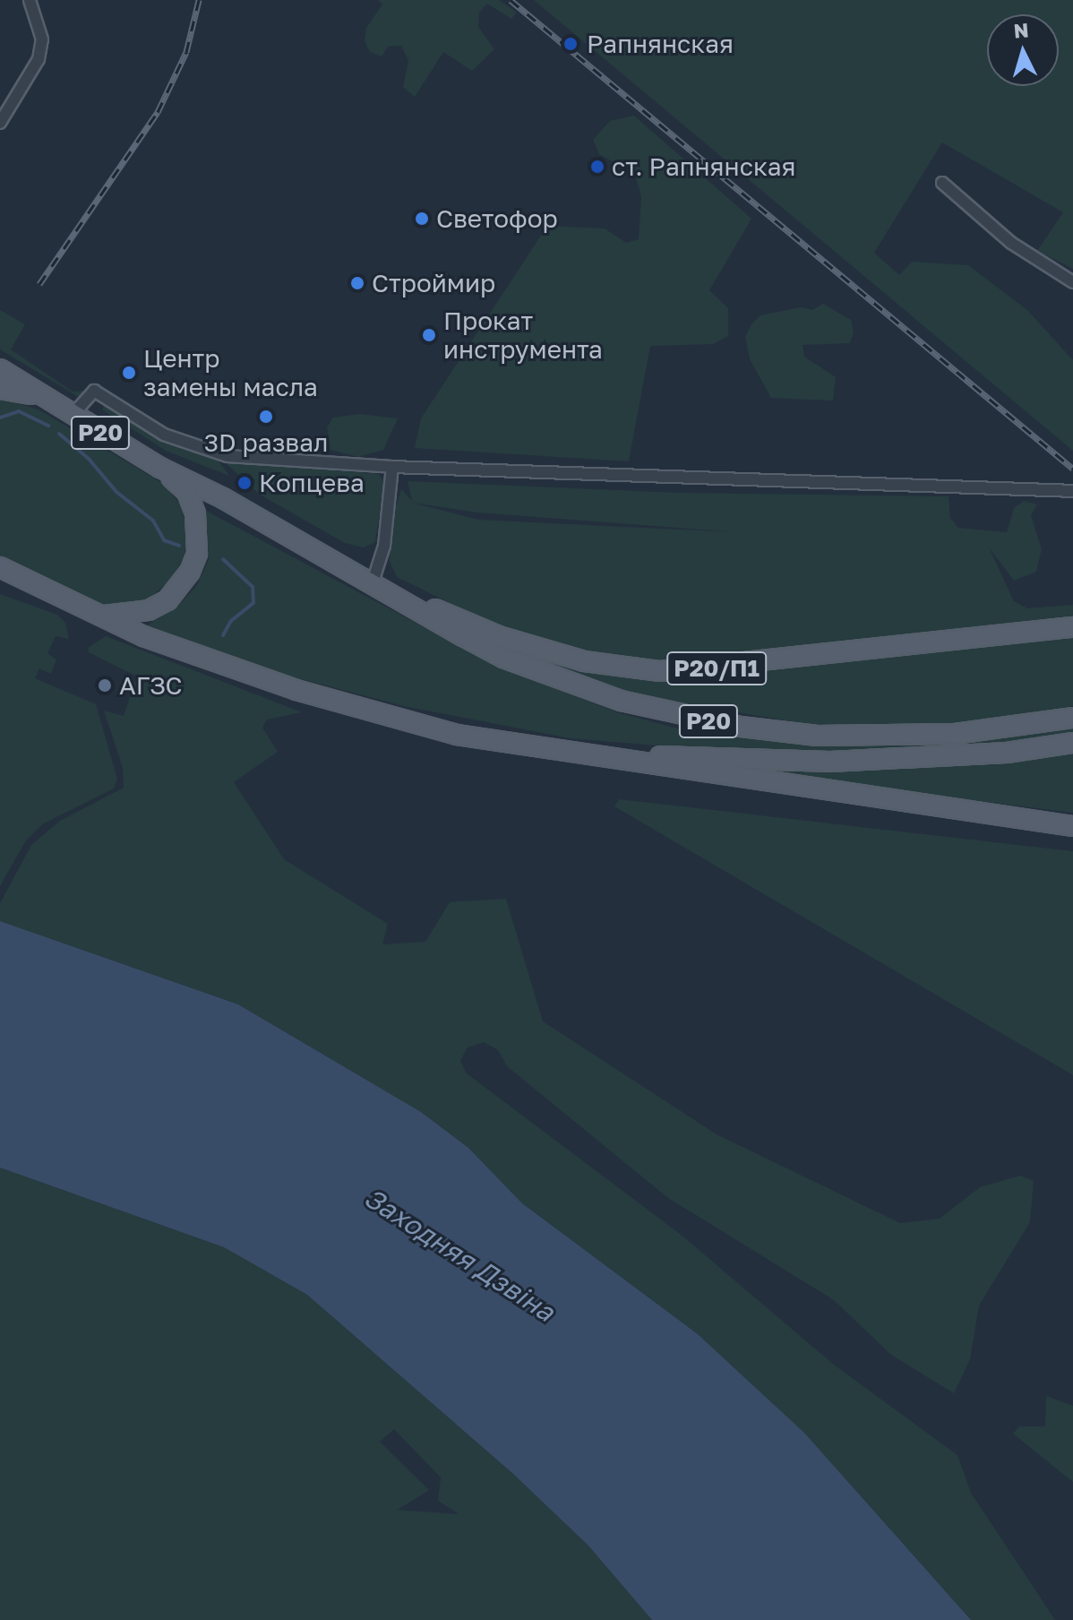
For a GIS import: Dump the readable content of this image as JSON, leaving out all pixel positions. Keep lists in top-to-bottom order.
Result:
{
  "streets": {
    "main road": ["Р20", "Р20/П1"]
  },
  "crossings": [
    ["Р20", "Р20/П1"]
  ],
  "water": ["Заходняя Дзвіна"],
  "places": [
    "Рапнянская",
    "ст. Рапнянская",
    "Светофор",
    "Строймир",
    "Прокат инструмента",
    "Центр замены масла",
    "3D развал",
    "Копцева",
    "АГЗС"
  ],
  "north": "top"
}
